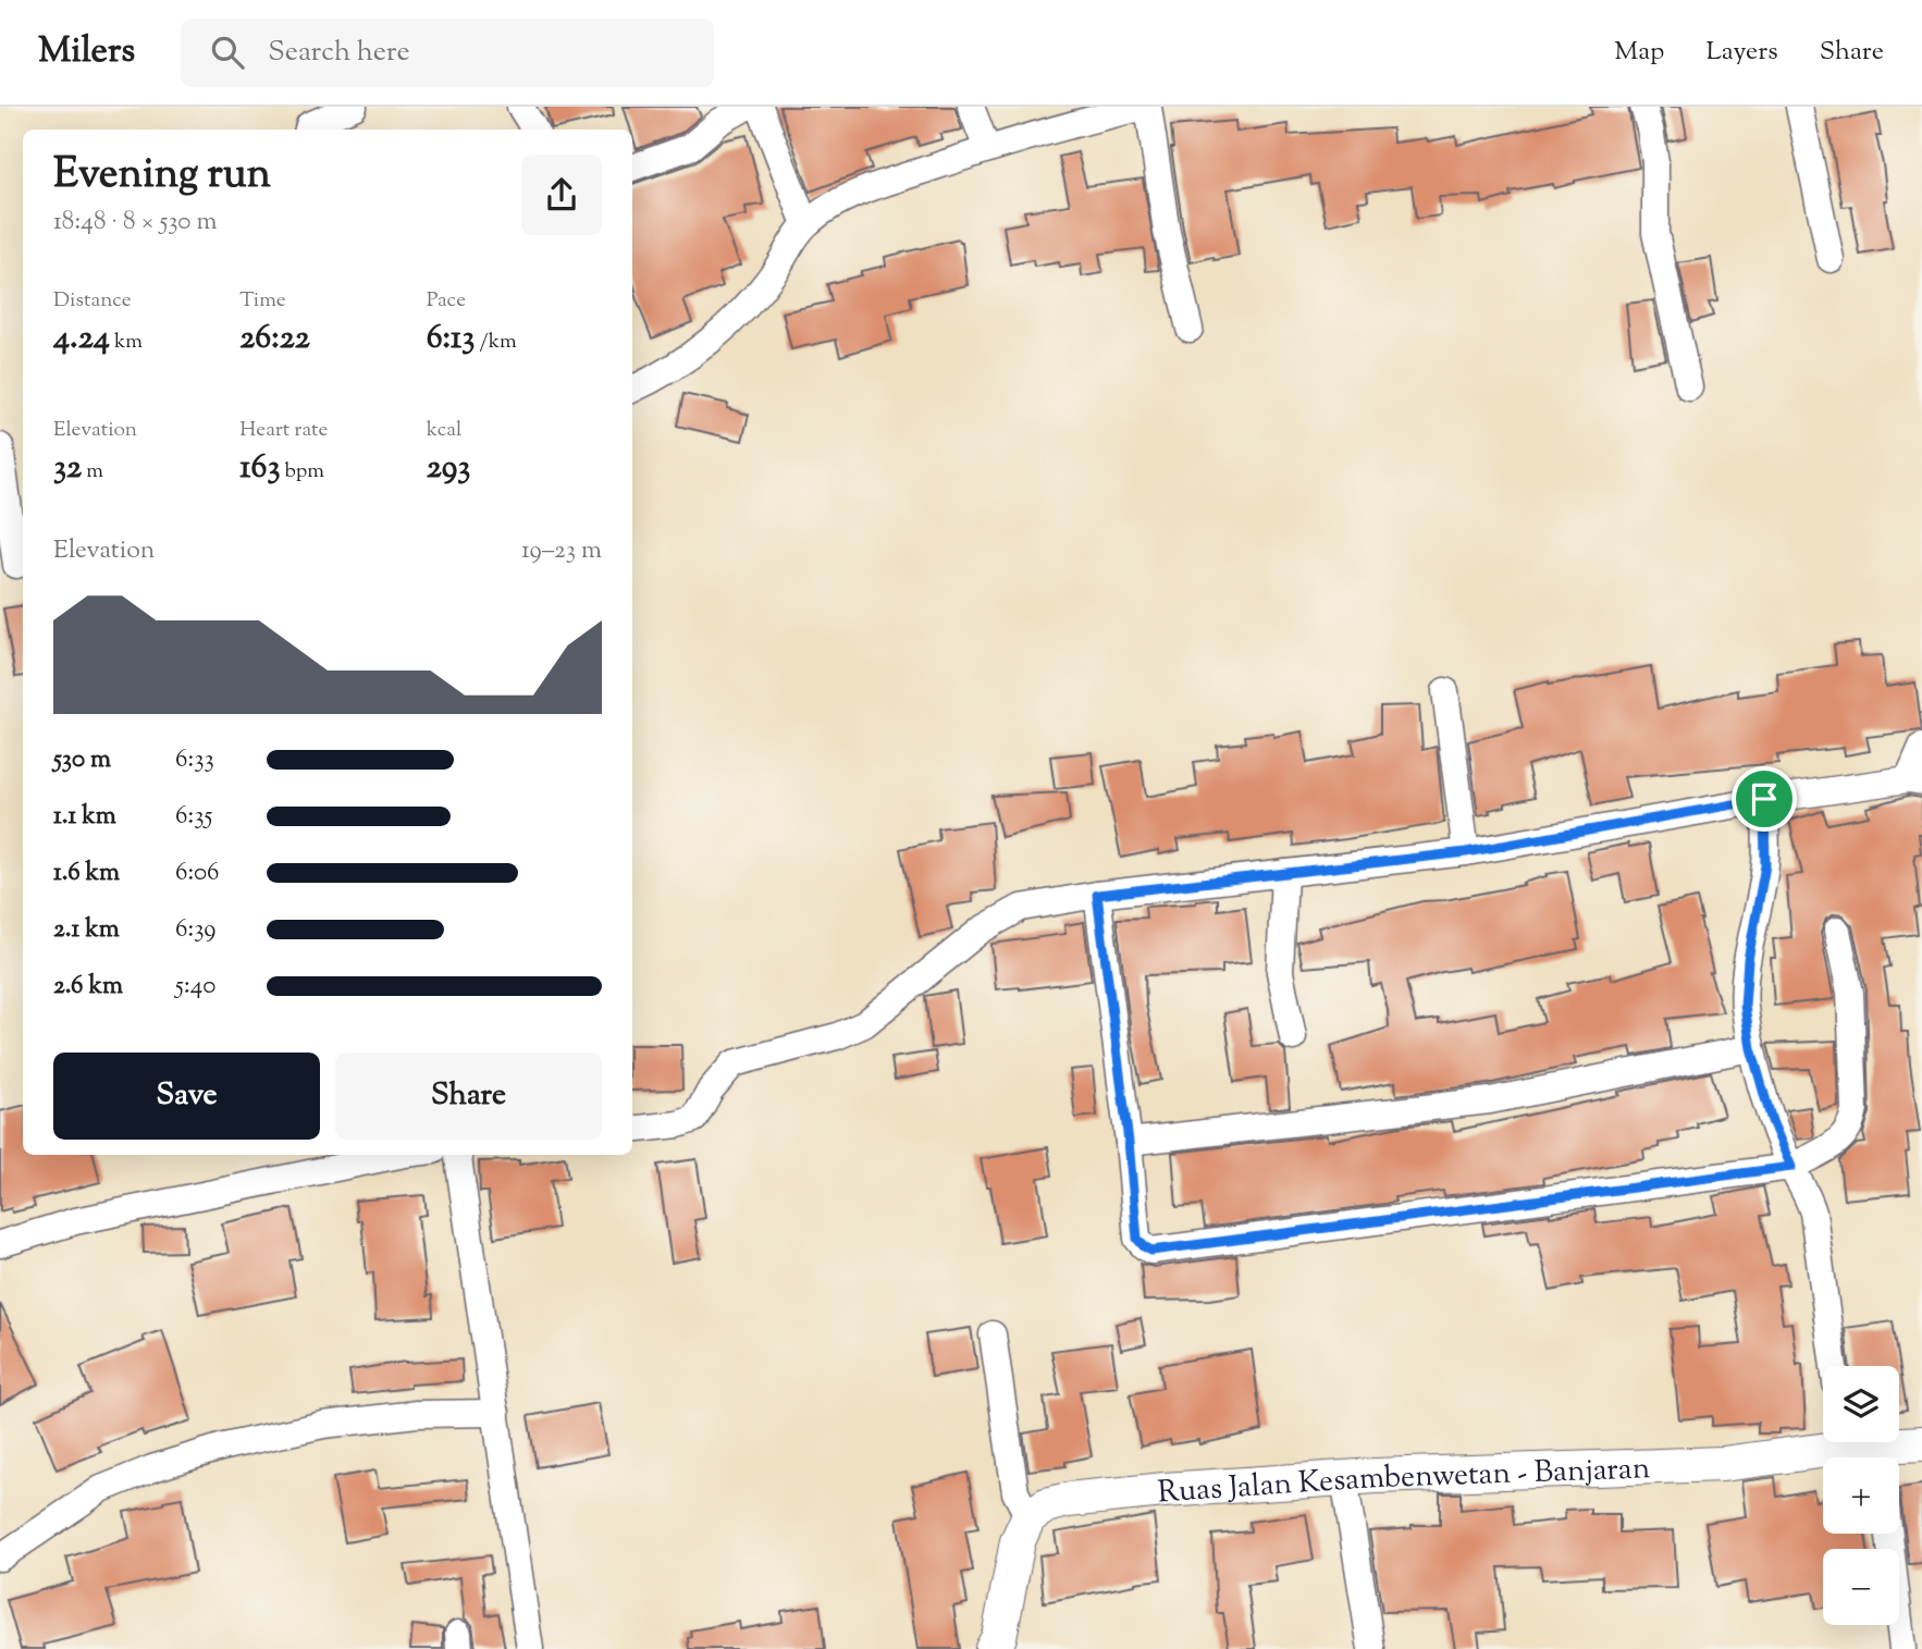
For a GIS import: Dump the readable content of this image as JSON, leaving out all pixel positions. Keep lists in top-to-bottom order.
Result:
{
  "streets": {
    "main road": ["Ruas Jalan Kesambenwetan - Banjaran"]
  },
  "page": {
    "header": "Milers",
    "search": "Search here",
    "nav": ["Map", "Layers", "Share"],
    "heading": ["Evening run", "18:48 · 8 × 530 m"],
    "stats": [
      ["Distance", "4.24 km"],
      ["Time", "26:22"],
      ["Pace", "6:13 /km"],
      ["Elevation", "32 m"],
      ["Heart rate", "163 bpm"],
      ["kcal", "293"]
    ],
    "chart": ["Elevation", "19–23 m"],
    "list": [
      {
        "name": "530 m",
        "note": "6:33"
      },
      {
        "name": "1.1 km",
        "note": "6:35"
      },
      {
        "name": "1.6 km",
        "note": "6:06"
      },
      {
        "name": "2.1 km",
        "note": "6:39"
      },
      {
        "name": "2.6 km",
        "note": "5:40"
      }
    ],
    "buttons": ["Save", "Share"],
    "map_buttons": ["+", "−"]
  }
}
